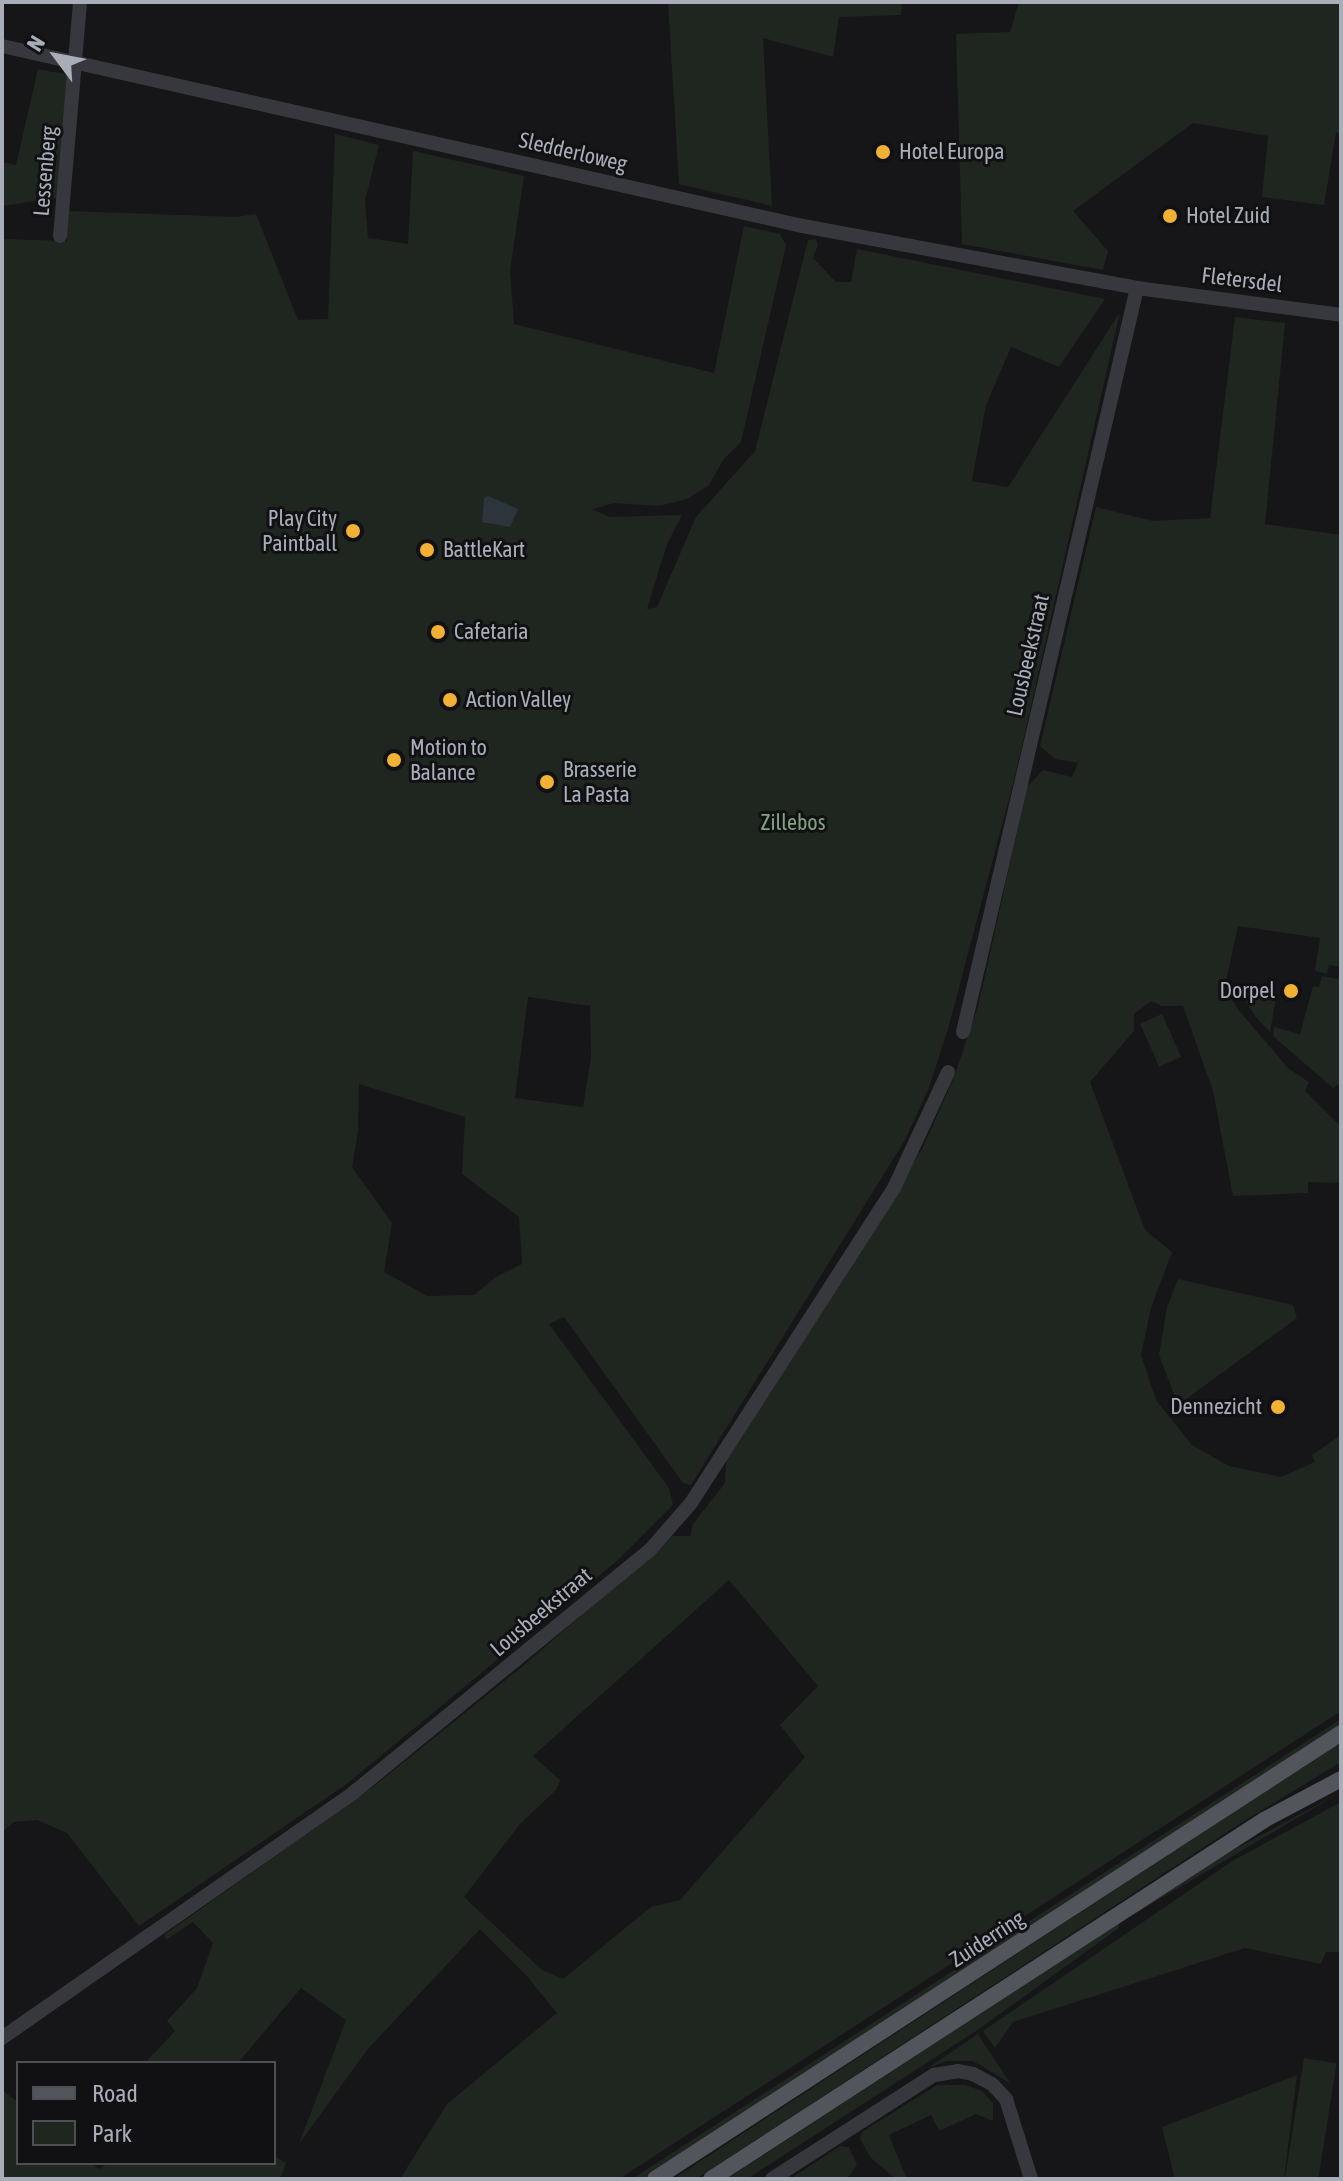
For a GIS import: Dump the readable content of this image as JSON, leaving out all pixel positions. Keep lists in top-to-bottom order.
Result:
{
  "streets": {
    "main road": ["Zuiderring"],
    "street": [
      "Sledderloweg",
      "Lessenberg",
      "Fletersdel",
      "Lousbeekstraat"
    ]
  },
  "crossings": [
    ["Sledderloweg", "Lessenberg"],
    ["Sledderloweg", "Fletersdel"],
    ["Sledderloweg", "Lousbeekstraat"],
    ["Fletersdel", "Lousbeekstraat"]
  ],
  "parks": ["Zillebos"],
  "places": [
    "Hotel Europa",
    "Hotel Zuid",
    "Play City Paintball",
    "BattleKart",
    "Cafetaria",
    "Action Valley",
    "Motion to Balance",
    "Brasserie La Pasta",
    "Dorpel",
    "Dennezicht"
  ],
  "legend": ["Road", "Park"],
  "north": "top left"
}
